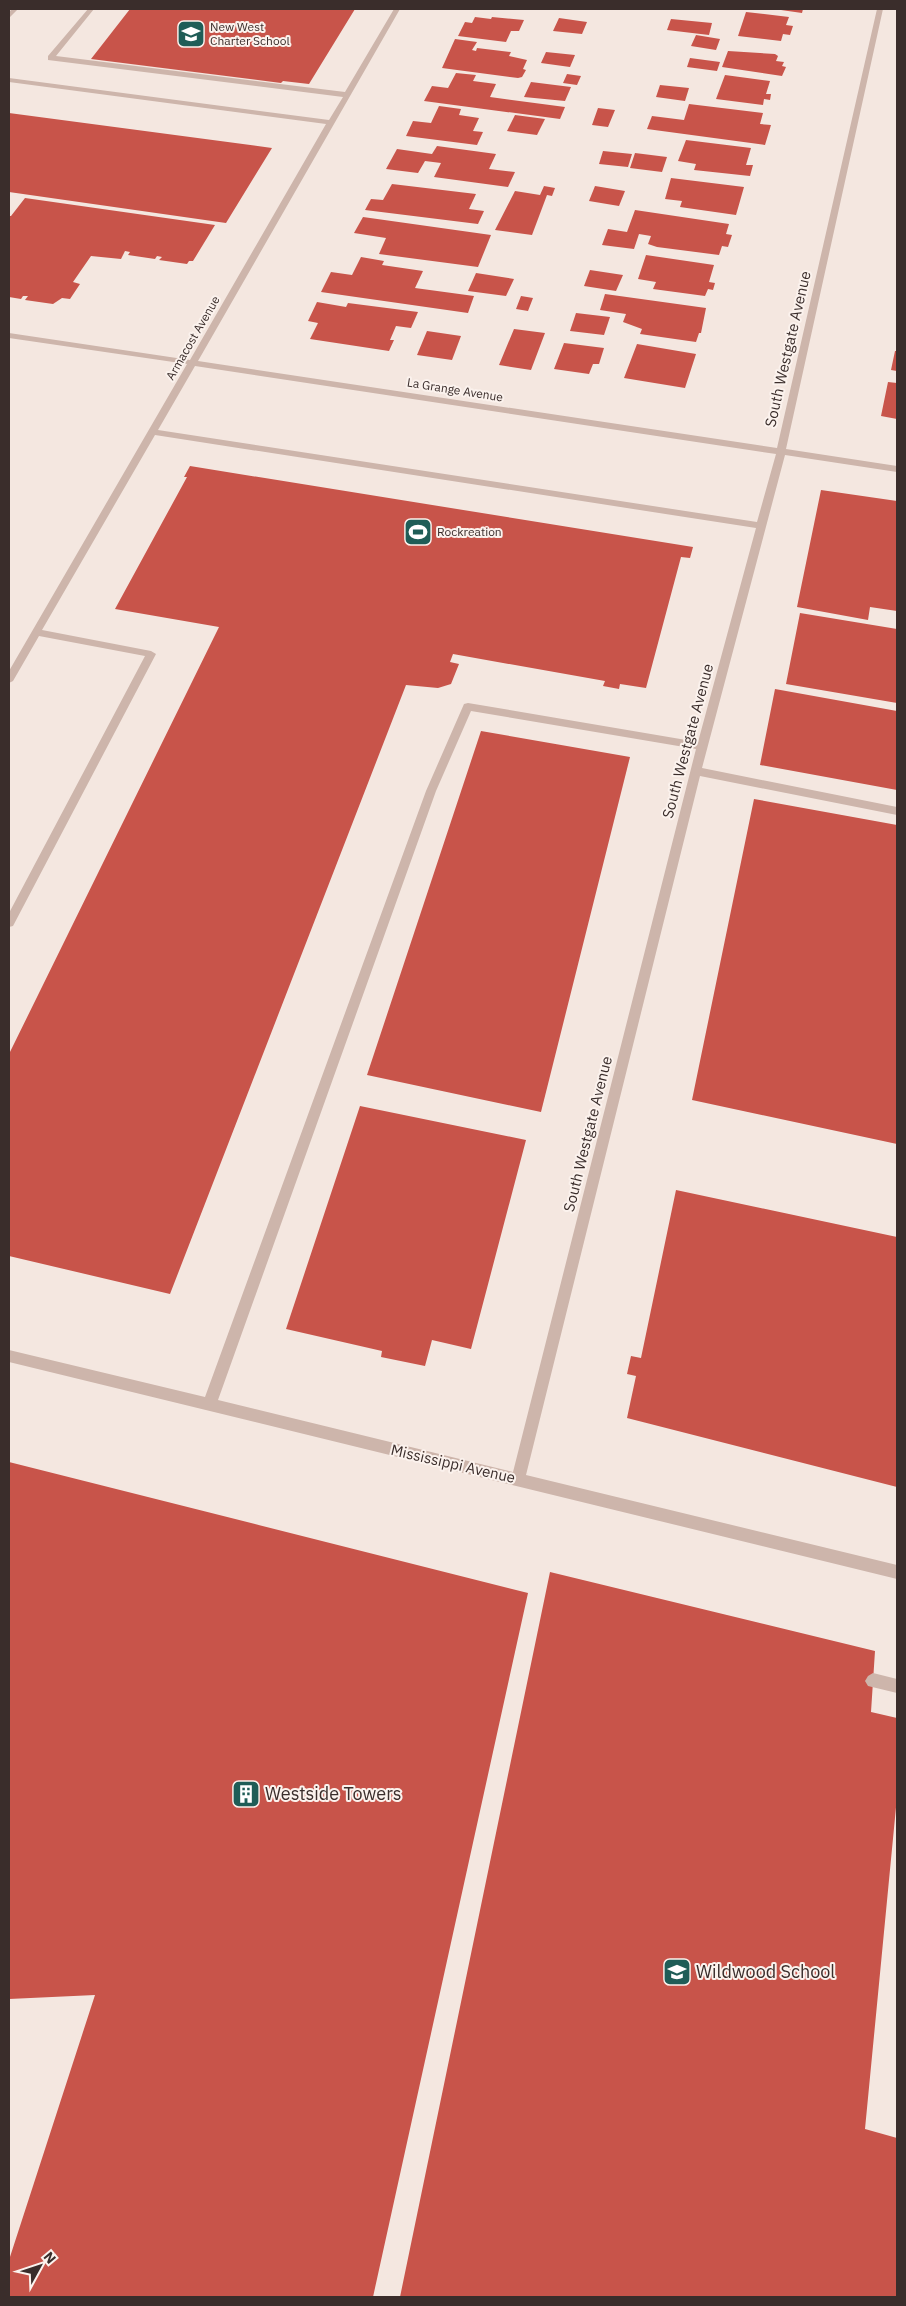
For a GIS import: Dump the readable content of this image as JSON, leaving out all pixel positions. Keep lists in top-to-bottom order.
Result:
{
  "streets": {
    "street": [
      "Armacost Avenue",
      "South Westgate Avenue",
      "La Grange Avenue",
      "Mississippi Avenue"
    ]
  },
  "crossings": [
    ["Armacost Avenue", "La Grange Avenue"],
    ["South Westgate Avenue", "La Grange Avenue"],
    ["South Westgate Avenue", "Mississippi Avenue"]
  ],
  "places": {
    "school or university": ["New West Charter School", "Wildwood School"],
    "sports": ["Rockreation"],
    "building": ["Westside Towers"]
  },
  "north": "top right"
}
